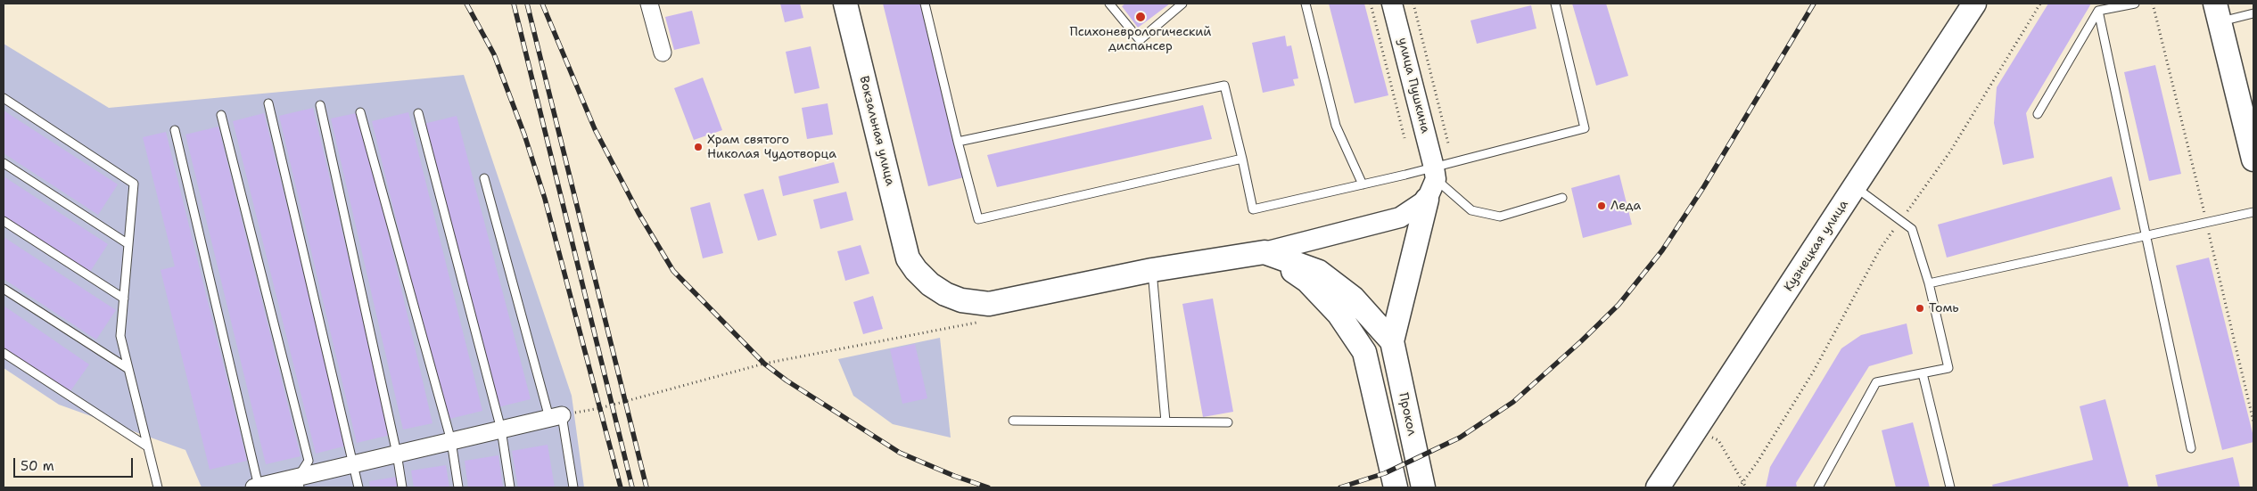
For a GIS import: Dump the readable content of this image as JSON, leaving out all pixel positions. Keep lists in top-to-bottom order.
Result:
{
  "streets": {
    "main road": ["Вокзальная улица", "Кузнецкая улица", "Прокол"],
    "street": ["улица Пушкина"]
  },
  "places": [
    "Психоневрологический диспансер",
    "Храм святого Николая Чудотворца",
    "Леда",
    "Томь"
  ],
  "scale_bar": "50 m"
}
